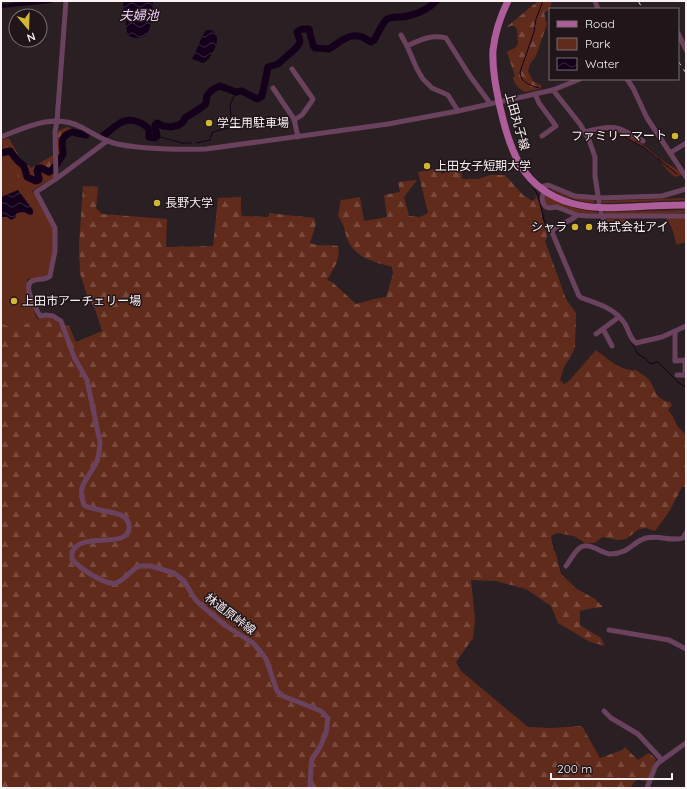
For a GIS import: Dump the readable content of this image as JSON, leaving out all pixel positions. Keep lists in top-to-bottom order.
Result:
{
  "streets": {
    "main road": ["上田丸子線"],
    "street": ["林道原峠線"]
  },
  "water": ["夫婦池"],
  "places": [
    "学生用駐車場",
    "ファミリーマート",
    "上田女子短期大学",
    "長野大学",
    "シャラ",
    "株式会社アイ",
    "上田市アーチェリー場"
  ],
  "legend": ["Road", "Park", "Water"],
  "scale_bar": "200 m",
  "north": "bottom"
}
